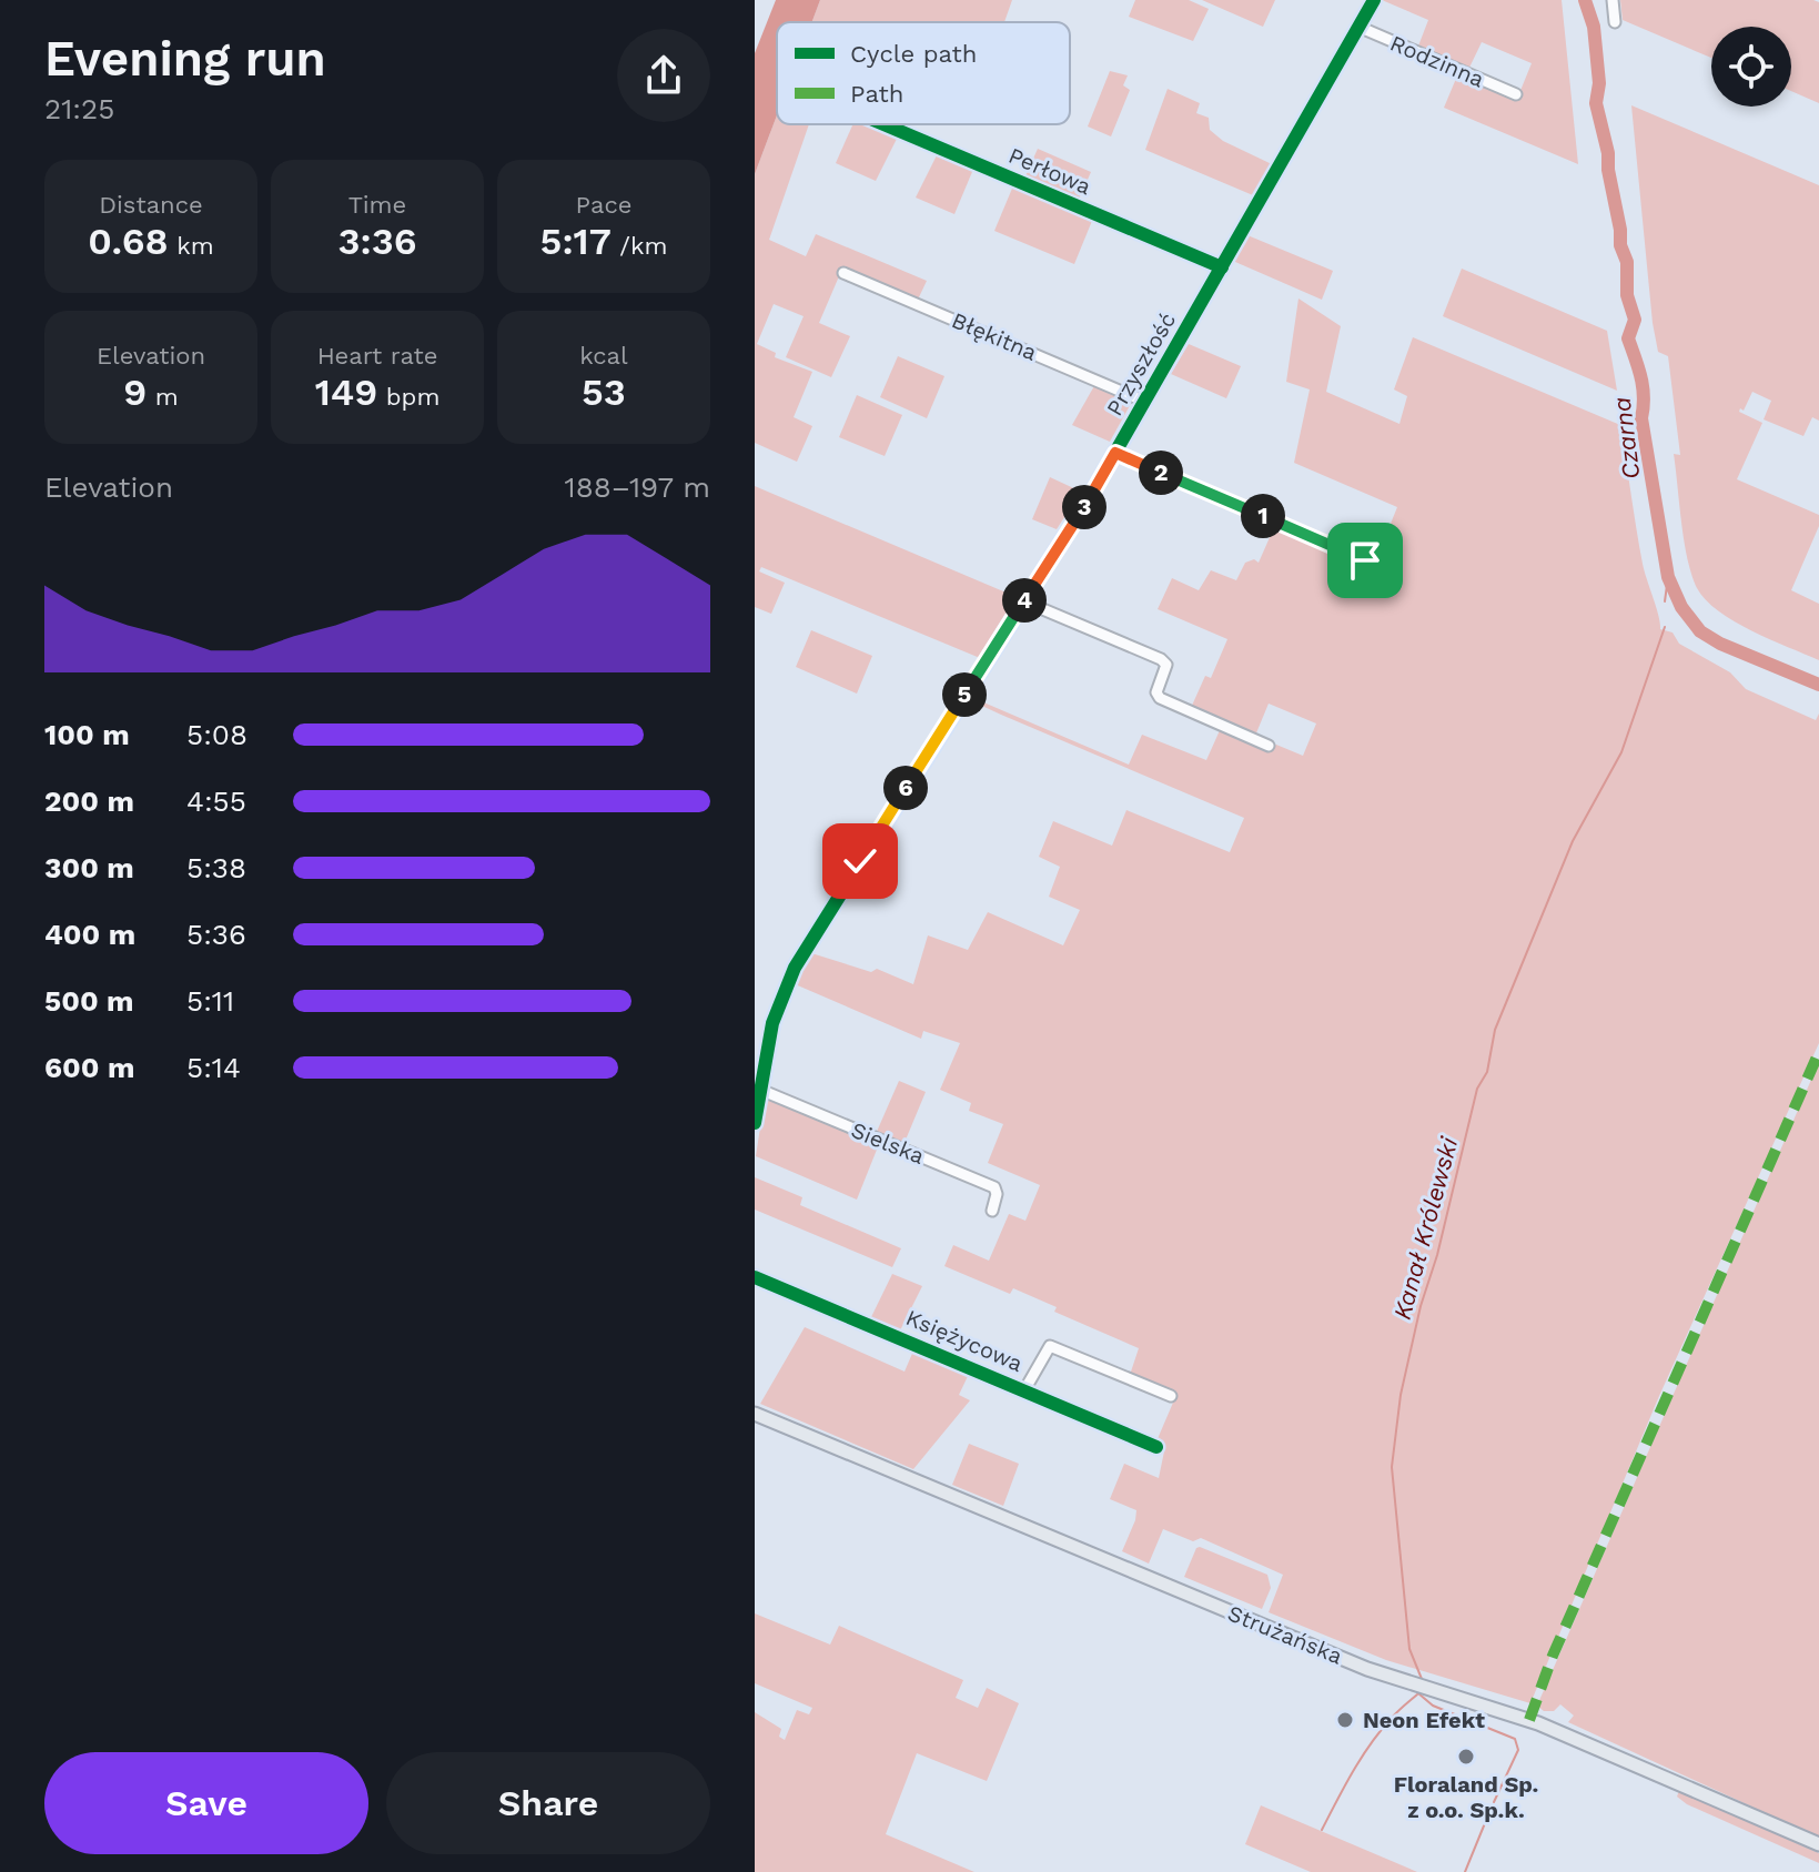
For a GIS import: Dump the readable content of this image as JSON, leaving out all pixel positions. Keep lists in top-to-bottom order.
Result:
{
  "streets": {
    "main road": ["Strużańska"],
    "street": [
      "Rodzinna",
      "Perłowa",
      "Błękitna",
      "Przyszłość",
      "Sielska",
      "Księżycowa"
    ]
  },
  "crossings": [
    ["Rodzinna", "Przyszłość"],
    ["Perłowa", "Przyszłość"],
    ["Błękitna", "Przyszłość"],
    ["Przyszłość", "Sielska"]
  ],
  "water": ["Czarna", "Kanał Królewski"],
  "places": ["Neon Efekt", "Floraland Sp. z o.o. Sp.k."],
  "legend": ["Cycle path", "Path"],
  "page": {
    "heading": ["Evening run", "21:25"],
    "stats": [
      ["Distance", "0.68 km"],
      ["Time", "3:36"],
      ["Pace", "5:17 /km"],
      ["Elevation", "9 m"],
      ["Heart rate", "149 bpm"],
      ["kcal", "53"]
    ],
    "pins": [
      "2",
      "3",
      "1",
      "4",
      "5",
      "6"
    ],
    "chart": ["Elevation", "188–197 m"],
    "list": [
      {
        "name": "100 m",
        "note": "5:08"
      },
      {
        "name": "200 m",
        "note": "4:55"
      },
      {
        "name": "300 m",
        "note": "5:38"
      },
      {
        "name": "400 m",
        "note": "5:36"
      },
      {
        "name": "500 m",
        "note": "5:11"
      },
      {
        "name": "600 m",
        "note": "5:14"
      }
    ],
    "buttons": ["Save", "Share"]
  }
}
